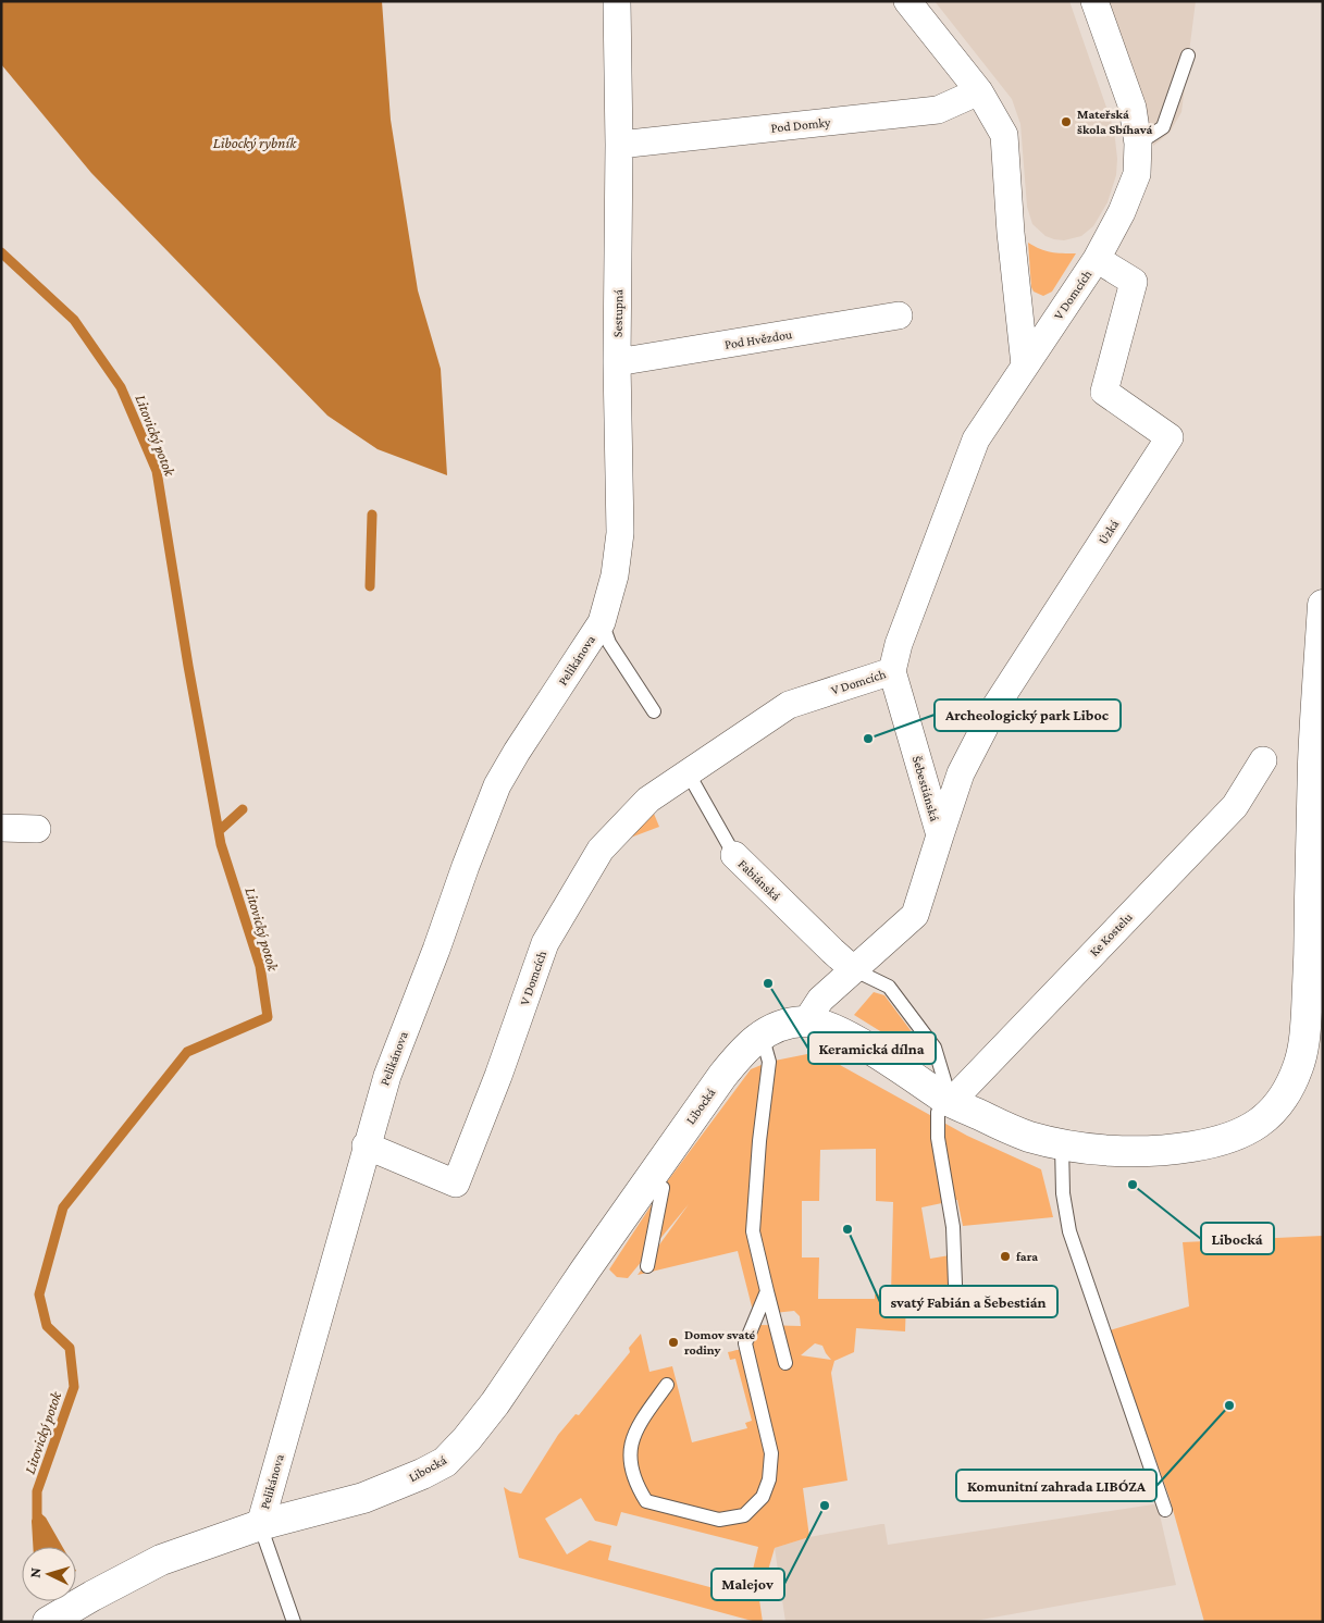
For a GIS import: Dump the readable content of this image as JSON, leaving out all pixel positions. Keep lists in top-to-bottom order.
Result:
{
  "streets": {
    "street": [
      "Pod Domky",
      "V Domcích",
      "Sestupná",
      "Pod Hvězdou",
      "Úzká",
      "Pelikánova",
      "Šebestiánská",
      "Fabiánská",
      "Ke Kostelu",
      "Libocká"
    ]
  },
  "crossings": [
    ["Pod Domky", "Sestupná"],
    ["V Domcích", "Úzká"],
    ["V Domcích", "Pelikánova"],
    ["V Domcích", "Šebestiánská"],
    ["V Domcích", "Fabiánská"],
    ["Sestupná", "Pod Hvězdou"],
    ["Sestupná", "Pelikánova"],
    ["Úzká", "Šebestiánská"],
    ["Pelikánova", "Libocká"],
    ["Šebestiánská", "Fabiánská"],
    ["Šebestiánská", "Libocká"],
    ["Ke Kostelu", "Libocká"]
  ],
  "water": ["Libocký rybník", "Litovický potok"],
  "places": [
    "Mateřská škola Sbíhavá",
    "Archeologický park Liboc",
    "Keramická dílna",
    "Libocká",
    "svatý Fabián a Šebestián",
    "fara",
    "Domov svaté rodiny",
    "Komunitní zahrada LIBÓZA",
    "Malejov"
  ],
  "north": "left"
}
